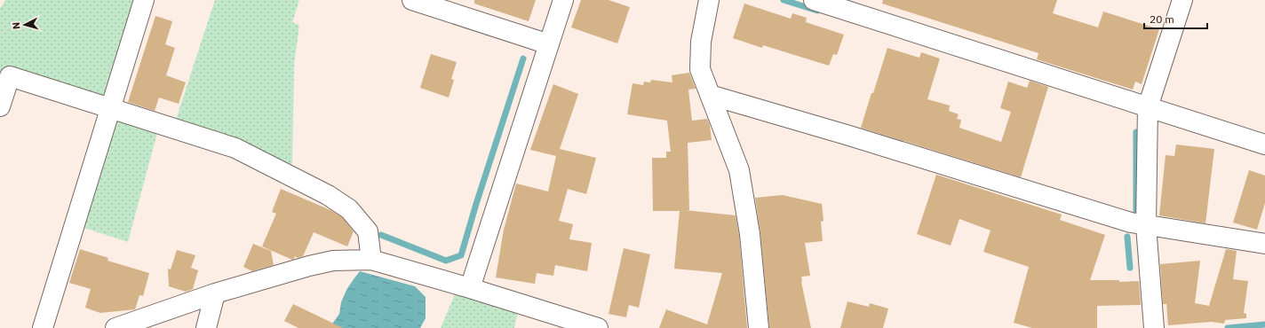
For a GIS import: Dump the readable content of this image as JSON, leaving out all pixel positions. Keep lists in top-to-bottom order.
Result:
{
  "scale_bar": "20 m",
  "north": "left"
}
